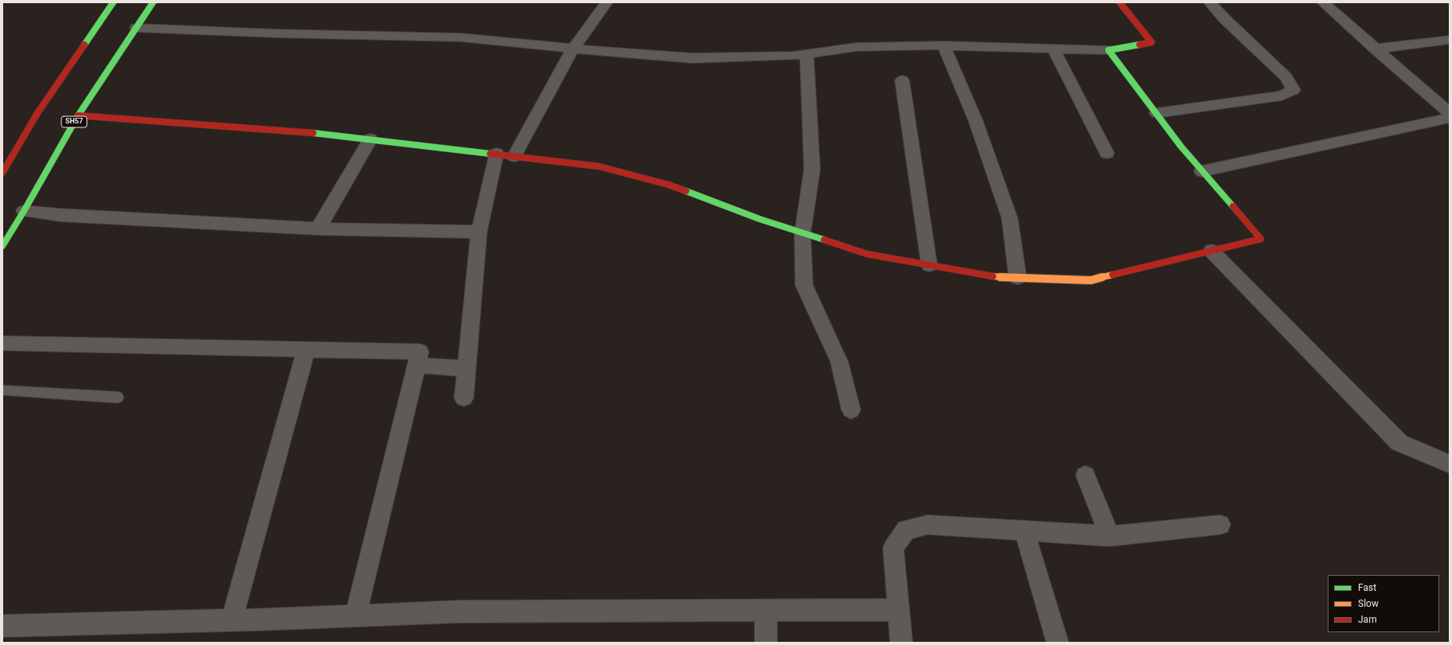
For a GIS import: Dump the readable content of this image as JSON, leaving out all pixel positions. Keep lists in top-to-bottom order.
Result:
{
  "streets": {
    "street": ["SH57"]
  },
  "legend": ["Fast", "Slow", "Jam"]
}
